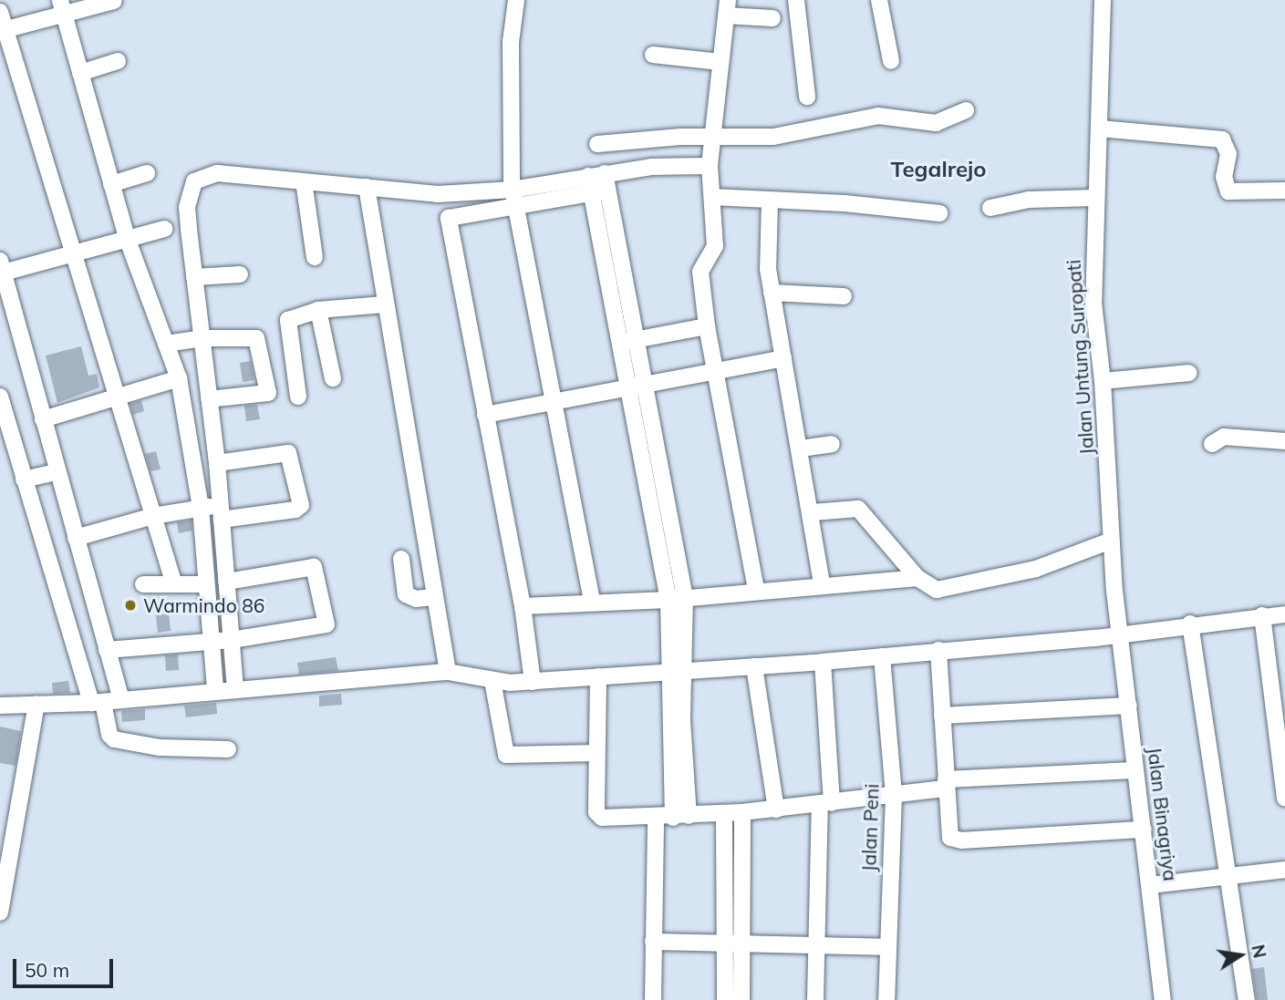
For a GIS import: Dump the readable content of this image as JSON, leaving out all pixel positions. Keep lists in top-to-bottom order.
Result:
{
  "streets": {
    "street": ["Jalan Untung Suropati", "Jalan Binagriya", "Jalan Peni"]
  },
  "crossings": [
    ["Jalan Untung Suropati", "Jalan Binagriya"]
  ],
  "districts": ["Tegalrejo"],
  "places": ["Warmindo 86"],
  "scale_bar": "50 m",
  "north": "right"
}
